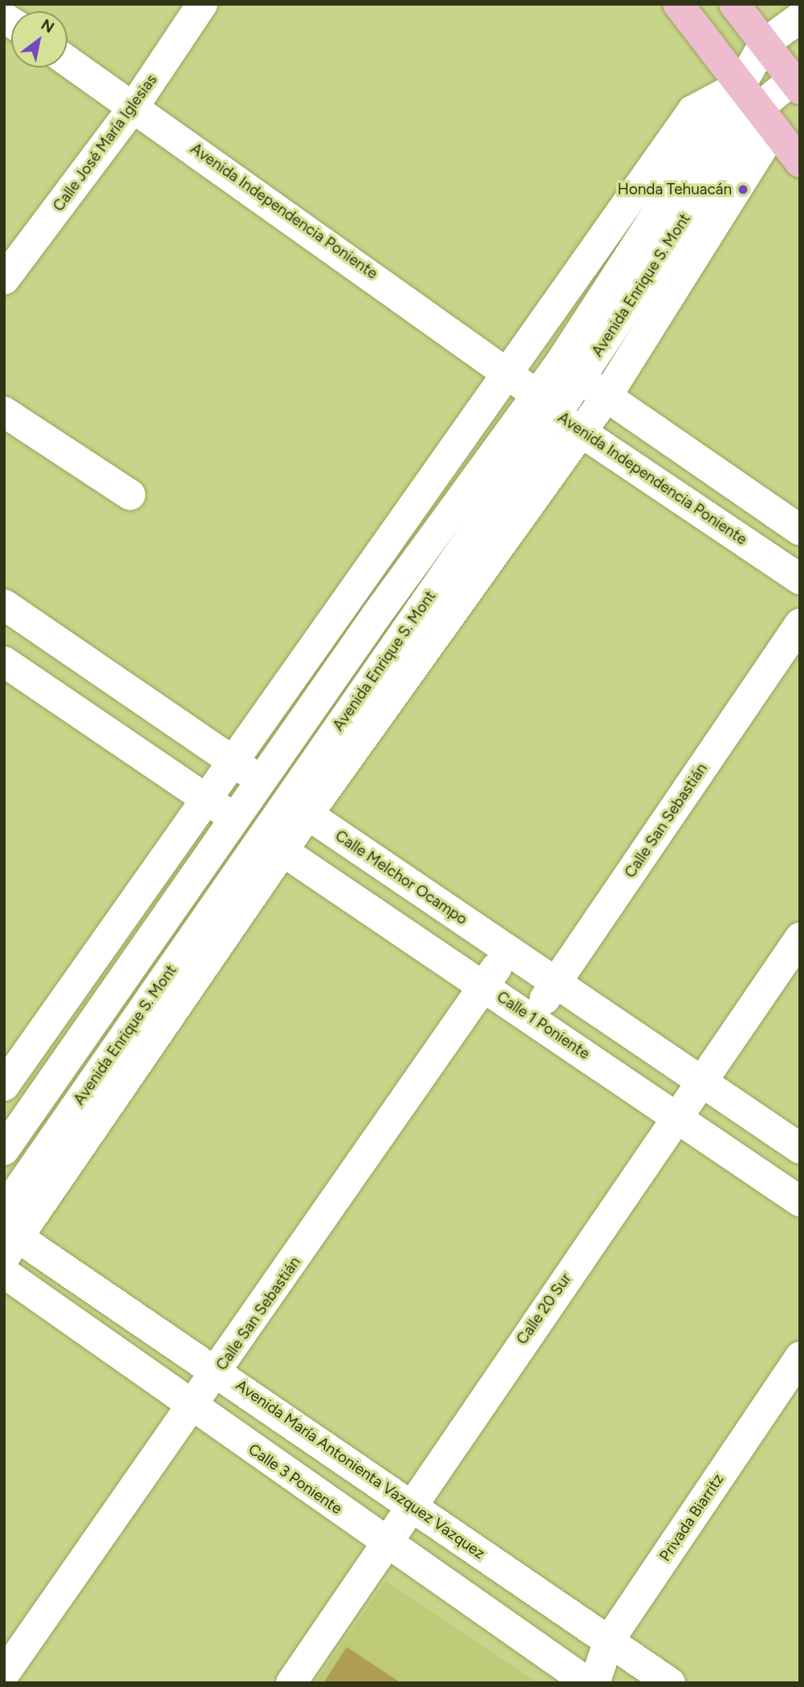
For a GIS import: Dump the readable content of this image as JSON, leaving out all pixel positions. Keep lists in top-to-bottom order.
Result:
{
  "streets": {
    "street": [
      "Calle José María Iglesias",
      "Avenida Independencia Poniente",
      "Avenida Enrique S. Mont",
      "Calle San Sebastián",
      "Calle Melchor Ocampo",
      "Calle 1 Poniente",
      "Calle 20 Sur",
      "Avenida María Antonienta Vazquez Vazquez",
      "Calle 3 Poniente",
      "Privada Biarritz"
    ]
  },
  "crossings": [
    ["Calle José María Iglesias", "Avenida Independencia Poniente"],
    ["Avenida Independencia Poniente", "Avenida Enrique S. Mont"],
    ["Avenida Enrique S. Mont", "Calle Melchor Ocampo"],
    ["Avenida Enrique S. Mont", "Calle 1 Poniente"],
    ["Calle San Sebastián", "Calle Melchor Ocampo"],
    ["Calle San Sebastián", "Calle 1 Poniente"],
    ["Calle San Sebastián", "Avenida María Antonienta Vazquez Vazquez"],
    ["Calle San Sebastián", "Calle 3 Poniente"],
    ["Calle Melchor Ocampo", "Calle 20 Sur"],
    ["Calle 1 Poniente", "Calle 20 Sur"],
    ["Calle 20 Sur", "Avenida María Antonienta Vazquez Vazquez"],
    ["Calle 20 Sur", "Calle 3 Poniente"],
    ["Avenida María Antonienta Vazquez Vazquez", "Privada Biarritz"]
  ],
  "places": ["Honda Tehuacán"],
  "north": "top right"
}
